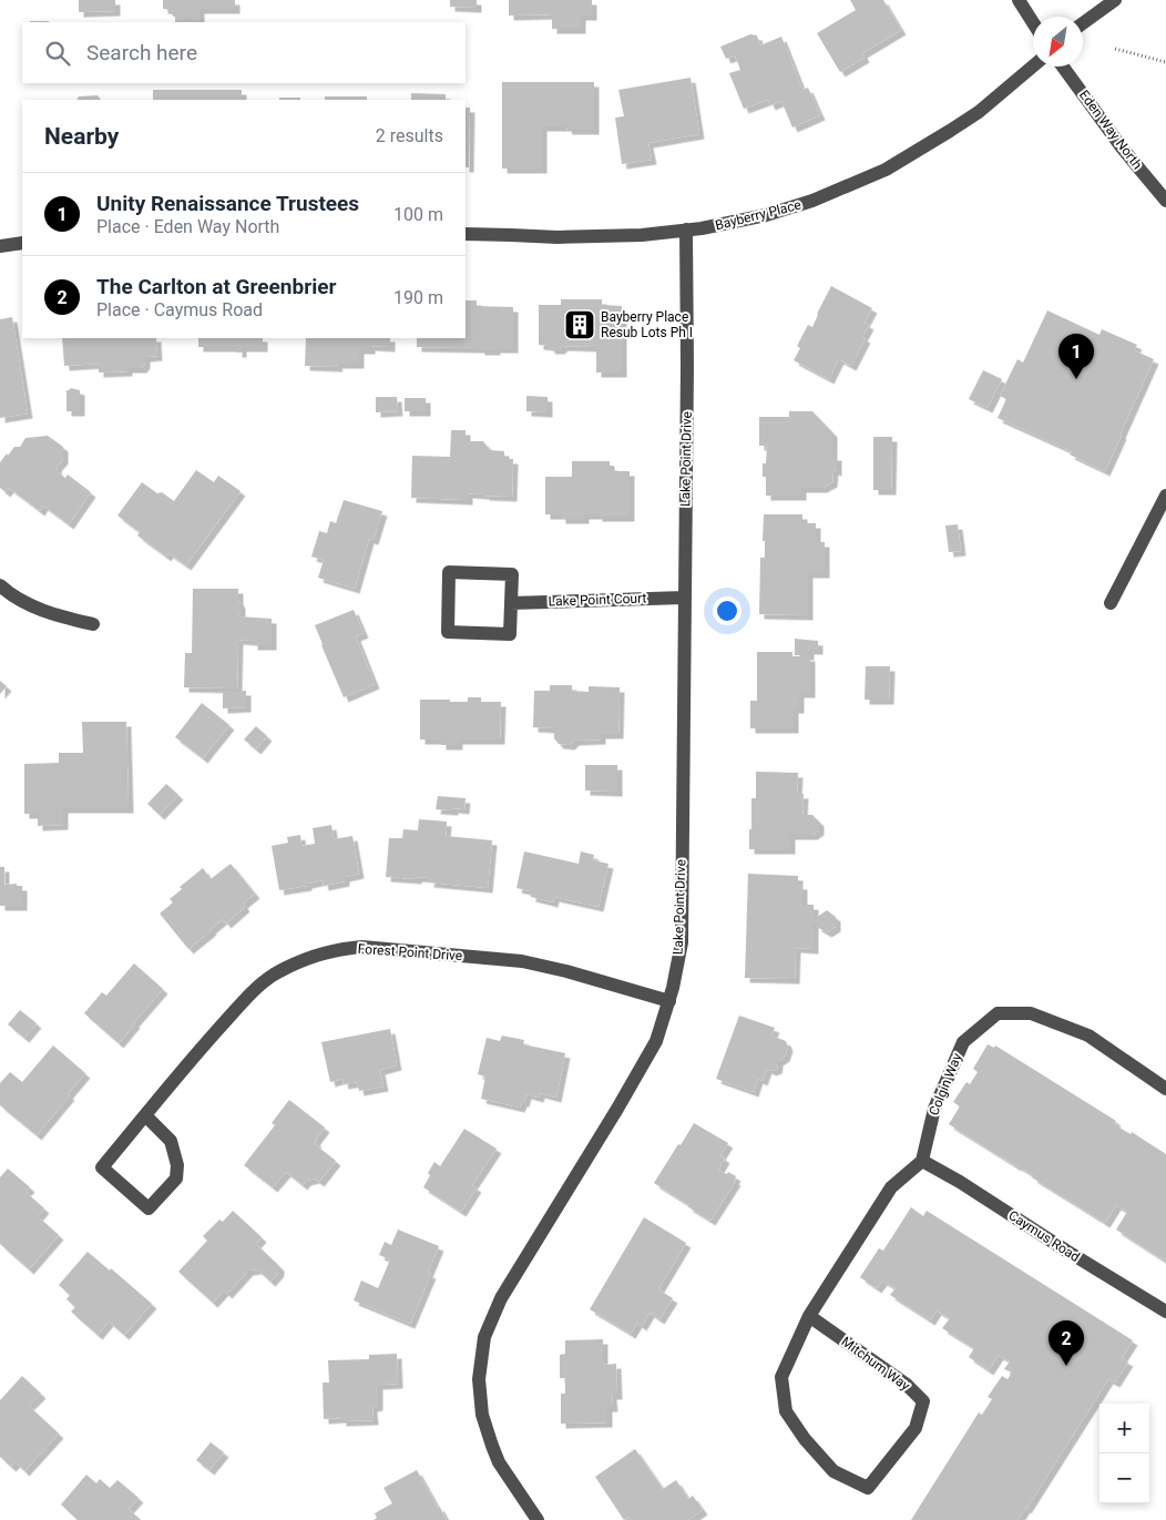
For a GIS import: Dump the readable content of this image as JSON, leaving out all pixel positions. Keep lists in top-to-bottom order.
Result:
{
  "streets": {
    "street": [
      "Eden Way North",
      "Bayberry Place",
      "Lake Point Drive",
      "Lake Point Court",
      "Forest Point Drive",
      "Colgin Way",
      "Caymus Road",
      "Mitchum Way"
    ]
  },
  "crossings": [
    ["Bayberry Place", "Lake Point Drive"],
    ["Lake Point Drive", "Lake Point Court"],
    ["Lake Point Drive", "Forest Point Drive"],
    ["Colgin Way", "Caymus Road"],
    ["Colgin Way", "Mitchum Way"],
    ["Caymus Road", "Mitchum Way"]
  ],
  "places": {
    "building": ["Bayberry Place Resub Lots Ph I"]
  },
  "north": "bottom left",
  "page": {
    "search": "Search here",
    "heading": ["Nearby", "2 results"],
    "list": [
      {
        "mark": "1",
        "name": "Unity Renaissance Trustees",
        "note": "Place · Eden Way North",
        "value": "100 m"
      },
      {
        "mark": "2",
        "name": "The Carlton at Greenbrier",
        "note": "Place · Caymus Road",
        "value": "190 m"
      }
    ],
    "pins": ["1", "2"],
    "map_buttons": ["+", "−"]
  }
}
